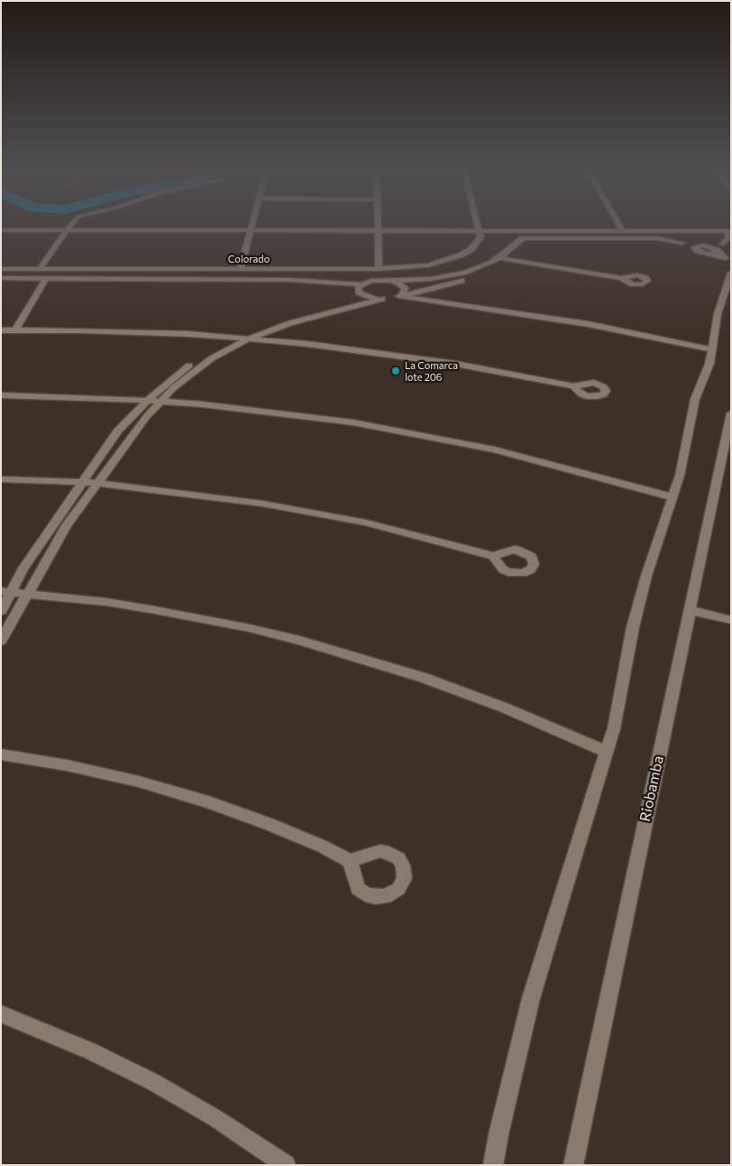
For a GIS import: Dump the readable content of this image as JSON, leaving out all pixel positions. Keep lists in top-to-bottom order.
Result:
{
  "streets": {
    "street": ["Colorado", "Riobamba"]
  },
  "places": ["La Comarca lote 206"]
}
